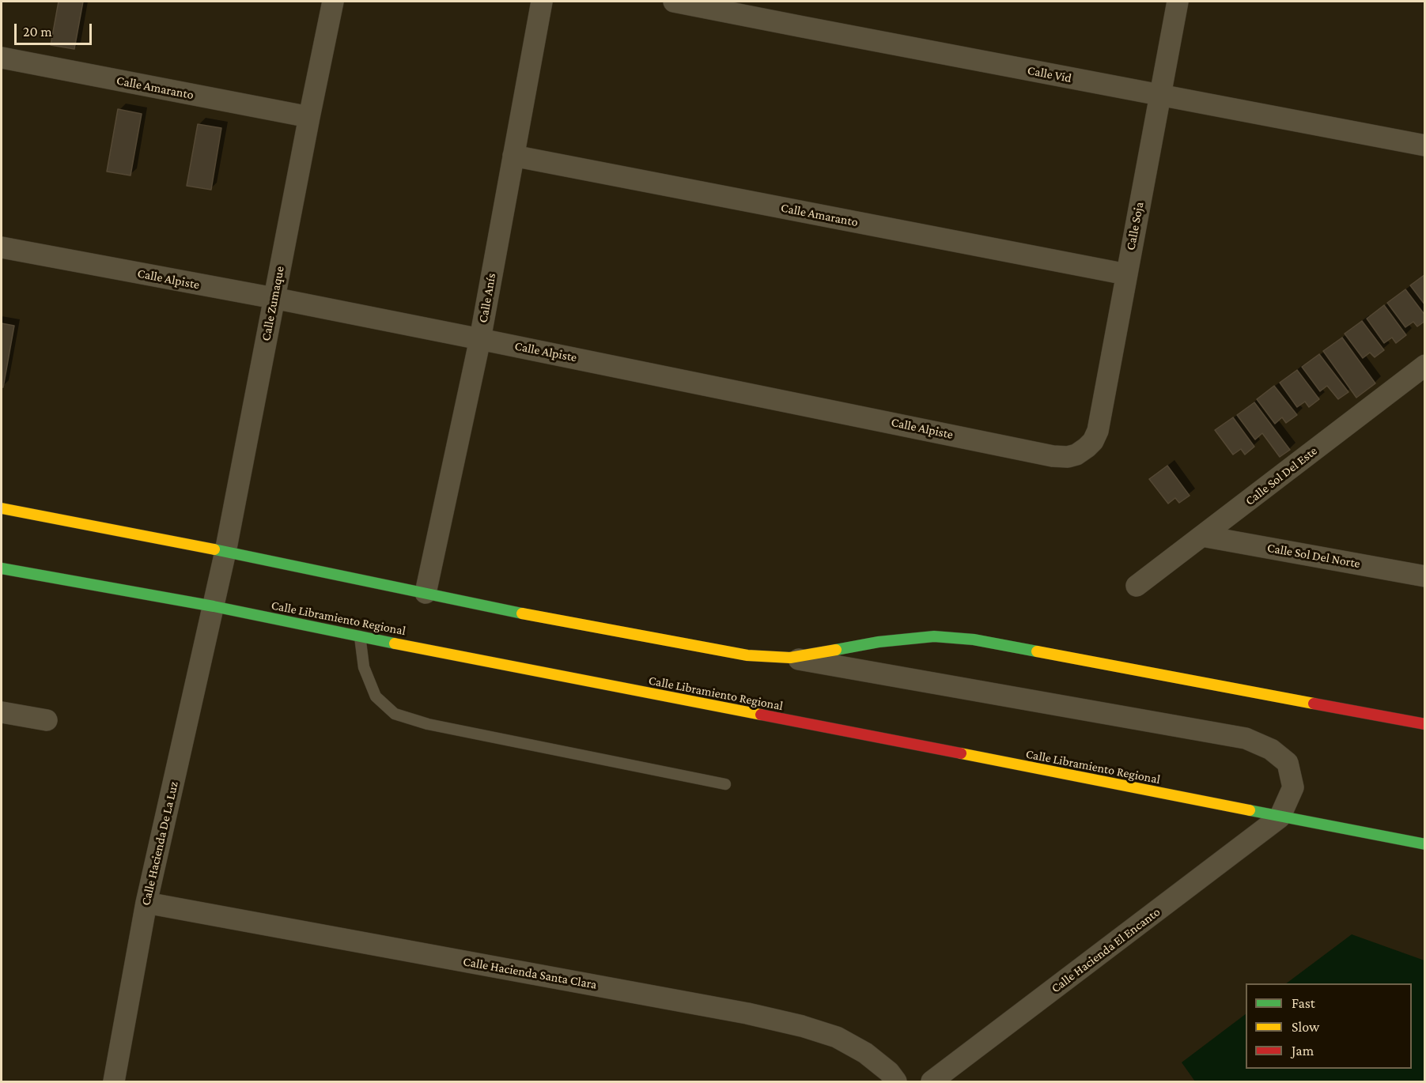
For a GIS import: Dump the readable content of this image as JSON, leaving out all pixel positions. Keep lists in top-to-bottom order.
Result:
{
  "streets": {
    "street": [
      "Calle Vid",
      "Calle Amaranto",
      "Calle Soja",
      "Calle Alpiste",
      "Calle Anís",
      "Calle Zumaque",
      "Calle Sol Del Este",
      "Calle Sol Del Norte",
      "Calle Libramiento Regional",
      "Calle Hacienda De La Luz",
      "Calle Hacienda El Encanto",
      "Calle Hacienda Santa Clara"
    ]
  },
  "crossings": [
    ["Calle Vid", "Calle Soja"],
    ["Calle Amaranto", "Calle Soja"],
    ["Calle Amaranto", "Calle Anís"],
    ["Calle Amaranto", "Calle Zumaque"],
    ["Calle Soja", "Calle Alpiste"],
    ["Calle Alpiste", "Calle Anís"],
    ["Calle Alpiste", "Calle Zumaque"],
    ["Calle Zumaque", "Calle Libramiento Regional"],
    ["Calle Zumaque", "Calle Hacienda De La Luz"],
    ["Calle Sol Del Este", "Calle Sol Del Norte"],
    ["Calle Libramiento Regional", "Calle Hacienda De La Luz"],
    ["Calle Libramiento Regional", "Calle Hacienda El Encanto"],
    ["Calle Hacienda De La Luz", "Calle Hacienda Santa Clara"]
  ],
  "legend": ["Fast", "Slow", "Jam"],
  "scale_bar": "20 m"
}
